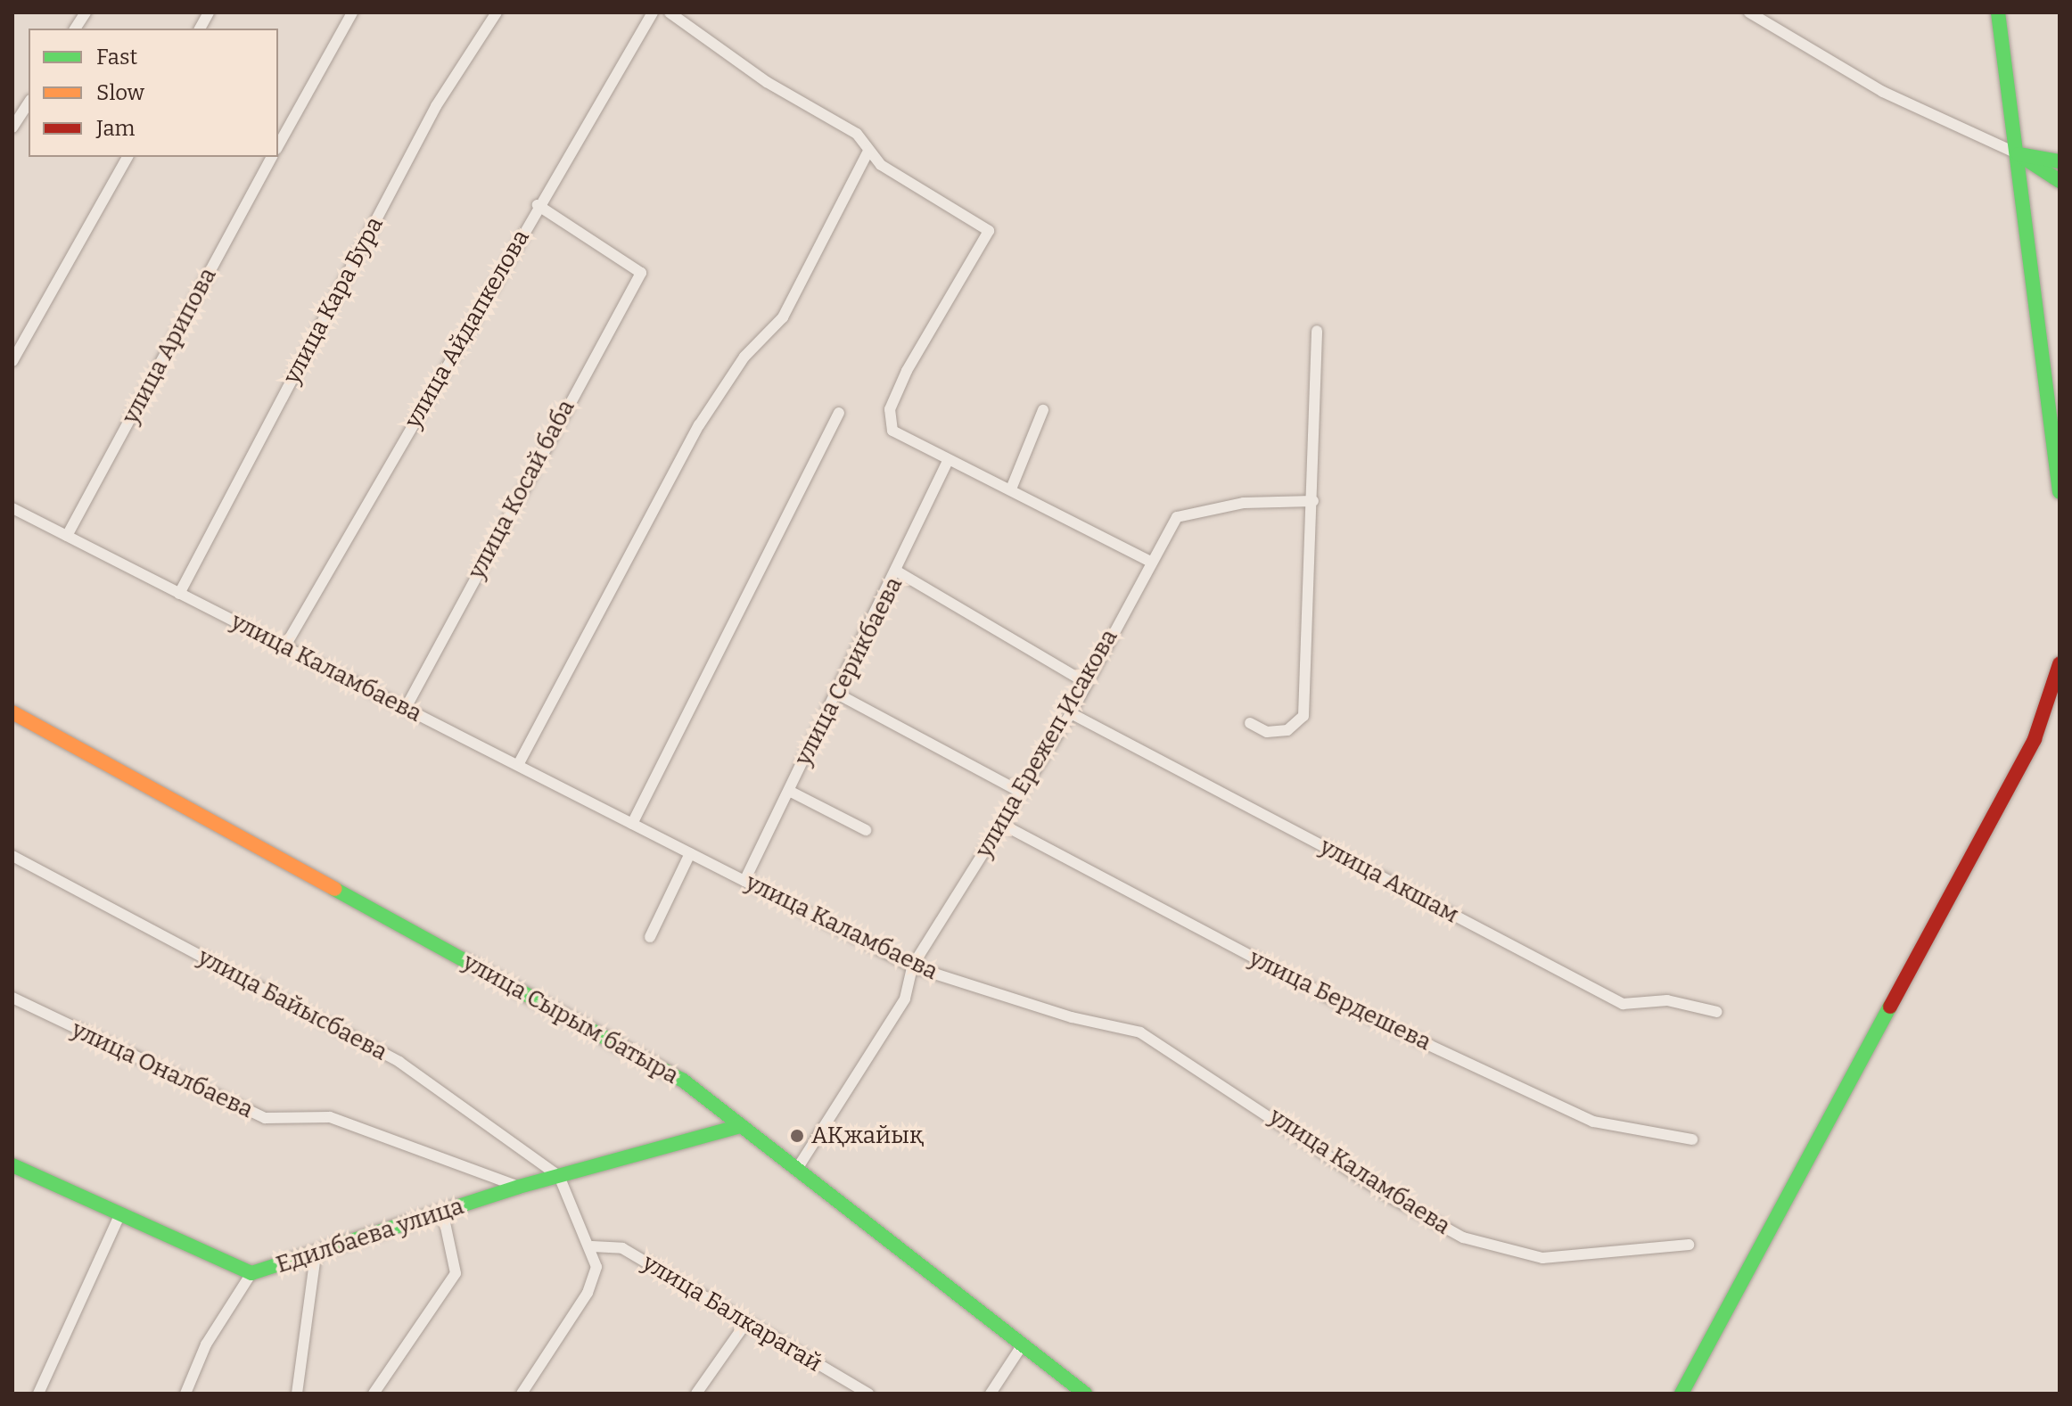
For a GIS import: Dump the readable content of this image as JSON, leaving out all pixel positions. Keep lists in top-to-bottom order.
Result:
{
  "streets": {
    "street": [
      "улица Кара Бура",
      "улица Айдапкелова",
      "улица Арипова",
      "улица Косай баба",
      "улица Каламбаева",
      "улица Серикбаева",
      "улица Ережеп Исакова",
      "улица Акшам",
      "улица Бердешева",
      "улица Байысбаева",
      "улица Сырым батыра",
      "улица Оналбаева",
      "Едилбаева улица",
      "улица Балкарагай"
    ]
  },
  "crossings": [
    ["улица Кара Бура", "улица Каламбаева"],
    ["улица Айдапкелова", "улица Косай баба"],
    ["улица Айдапкелова", "улица Каламбаева"],
    ["улица Арипова", "улица Каламбаева"],
    ["улица Косай баба", "улица Каламбаева"],
    ["улица Каламбаева", "улица Серикбаева"],
    ["улица Каламбаева", "улица Ережеп Исакова"],
    ["улица Ережеп Исакова", "улица Акшам"],
    ["улица Ережеп Исакова", "улица Бердешева"],
    ["улица Ережеп Исакова", "улица Сырым батыра"],
    ["улица Байысбаева", "Едилбаева улица"],
    ["улица Сырым батыра", "Едилбаева улица"],
    ["улица Оналбаева", "Едилбаева улица"]
  ],
  "places": ["АҚжайық"],
  "legend": ["Fast", "Slow", "Jam"]
}
